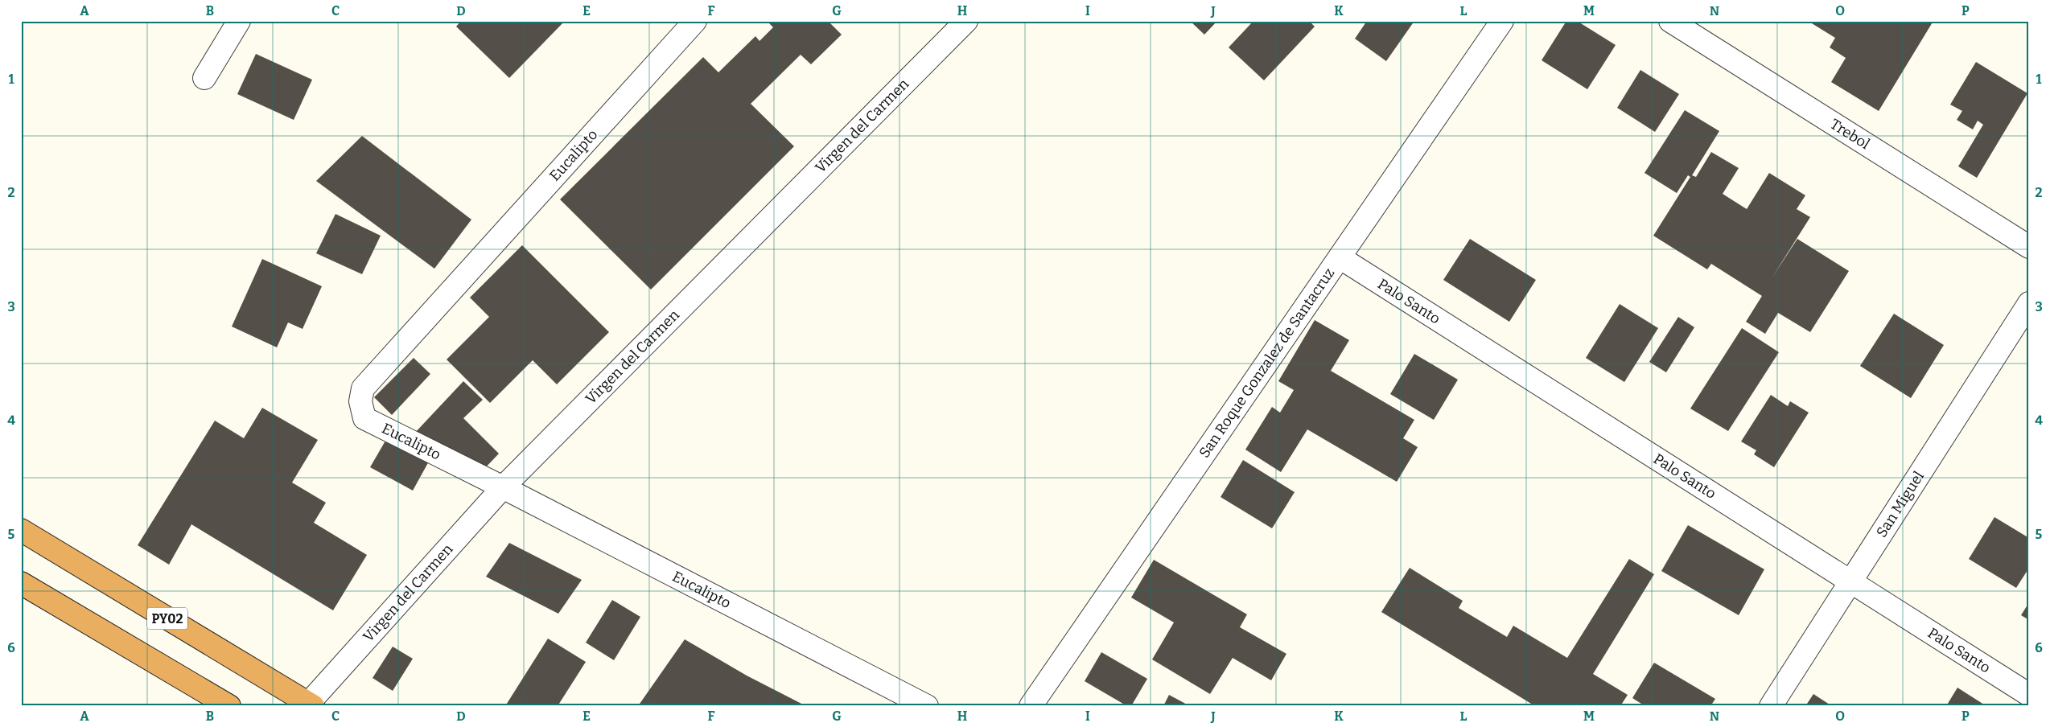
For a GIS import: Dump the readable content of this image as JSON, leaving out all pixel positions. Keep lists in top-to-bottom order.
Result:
{
  "streets": {
    "highway": ["PY02"],
    "street": [
      "Virgen del Carmen",
      "Trebol",
      "Eucalipto",
      "Palo Santo",
      "San Roque Gonzalez de Santacruz",
      "San Miguel"
    ]
  },
  "crossings": [
    ["Virgen del Carmen", "Eucalipto"],
    ["Virgen del Carmen", "PY02"],
    ["Palo Santo", "San Roque Gonzalez de Santacruz"],
    ["Palo Santo", "San Miguel"]
  ],
  "grid": {
    "columns": [
      "A",
      "B",
      "C",
      "D",
      "E",
      "F",
      "G",
      "H",
      "I",
      "J",
      "K",
      "L",
      "M",
      "N",
      "O",
      "P"
    ],
    "rows": [
      "1",
      "2",
      "3",
      "4",
      "5",
      "6"
    ]
  }
}
